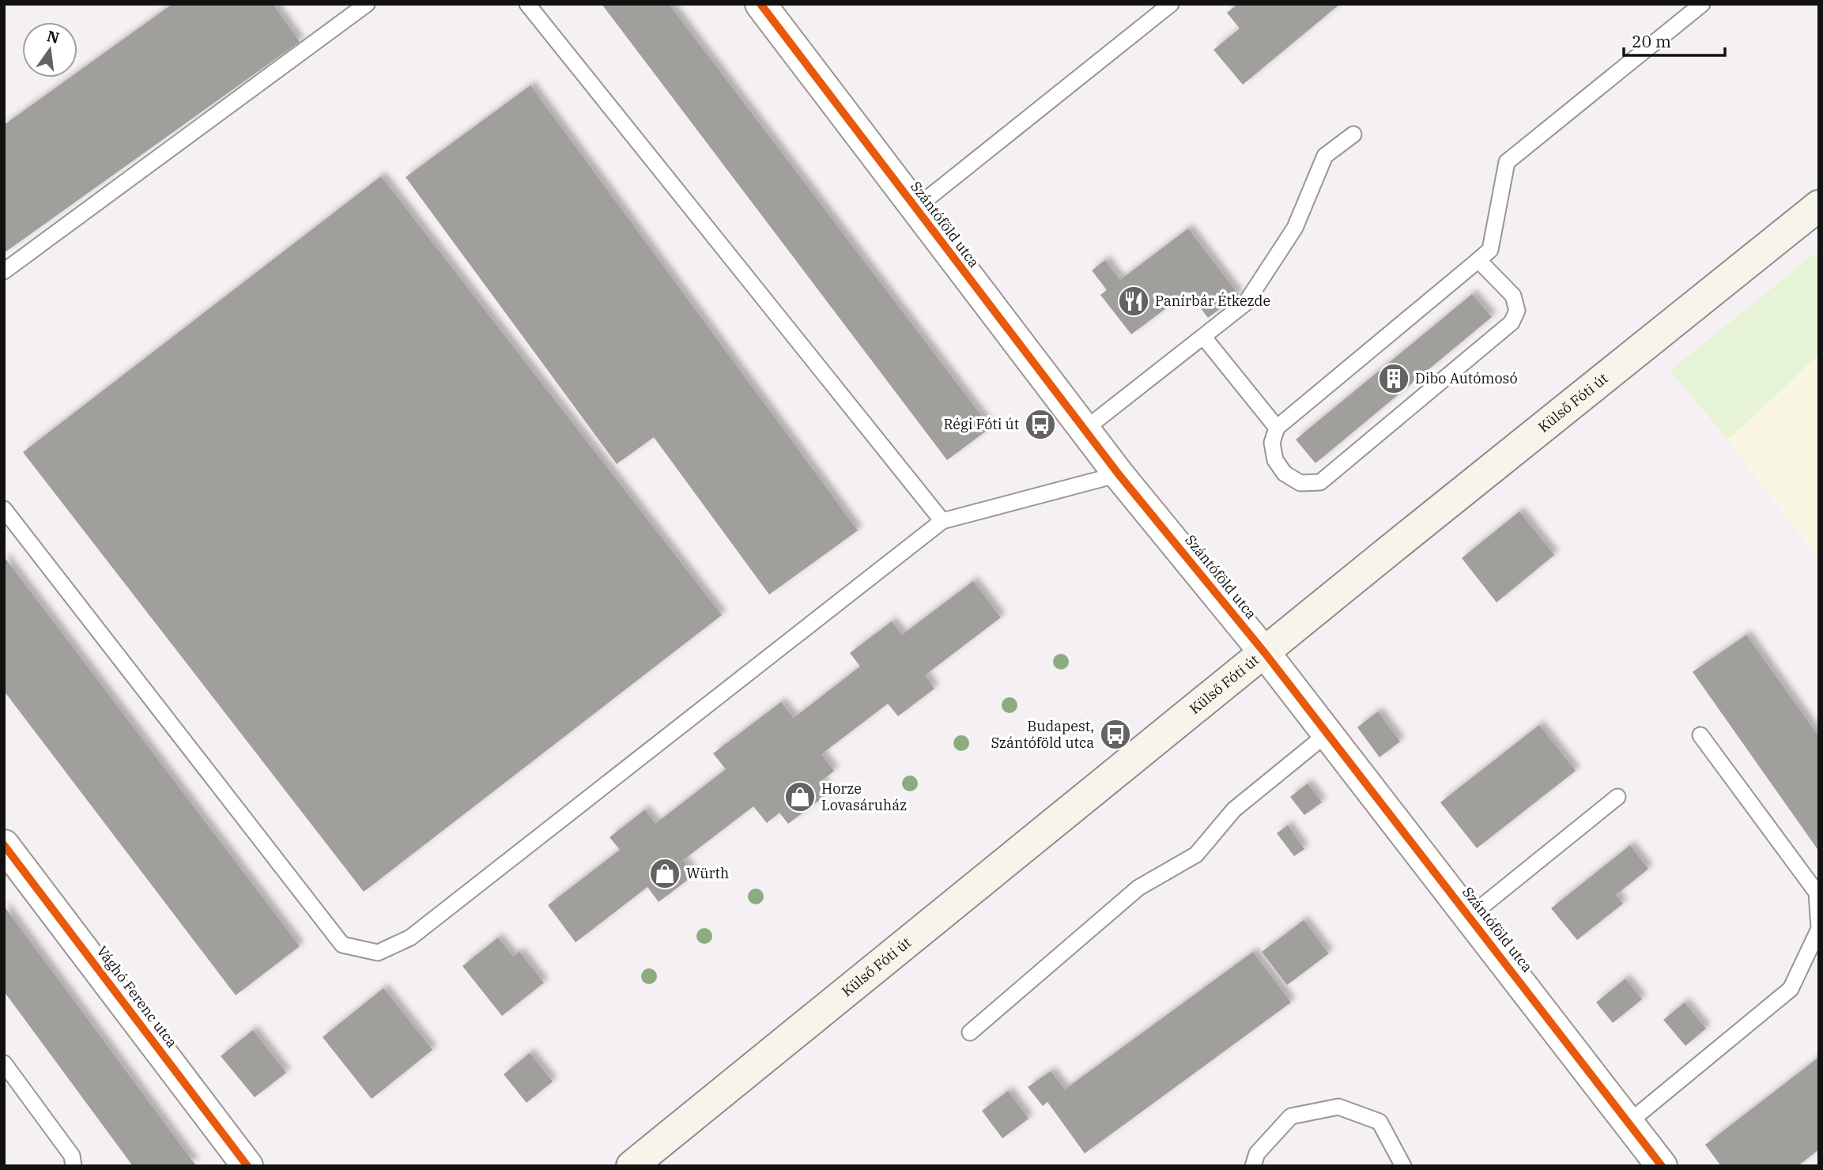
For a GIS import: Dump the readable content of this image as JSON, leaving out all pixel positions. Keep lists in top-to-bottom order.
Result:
{
  "streets": {
    "main road": ["Külső Fóti út"],
    "street": ["Szántóföld utca", "Vághó Ferenc utca"]
  },
  "crossings": [
    ["Szántóföld utca", "Külső Fóti út"]
  ],
  "places": {
    "restaurant": ["Panírbár Étkezde"],
    "building": ["Dibo Autómosó"],
    "bus stop": ["Régi Fóti út", "Budapest, Szántóföld utca"],
    "shop": ["Horze Lovasáruház", "Würth"]
  },
  "scale_bar": "20 m",
  "north": "top"
}
